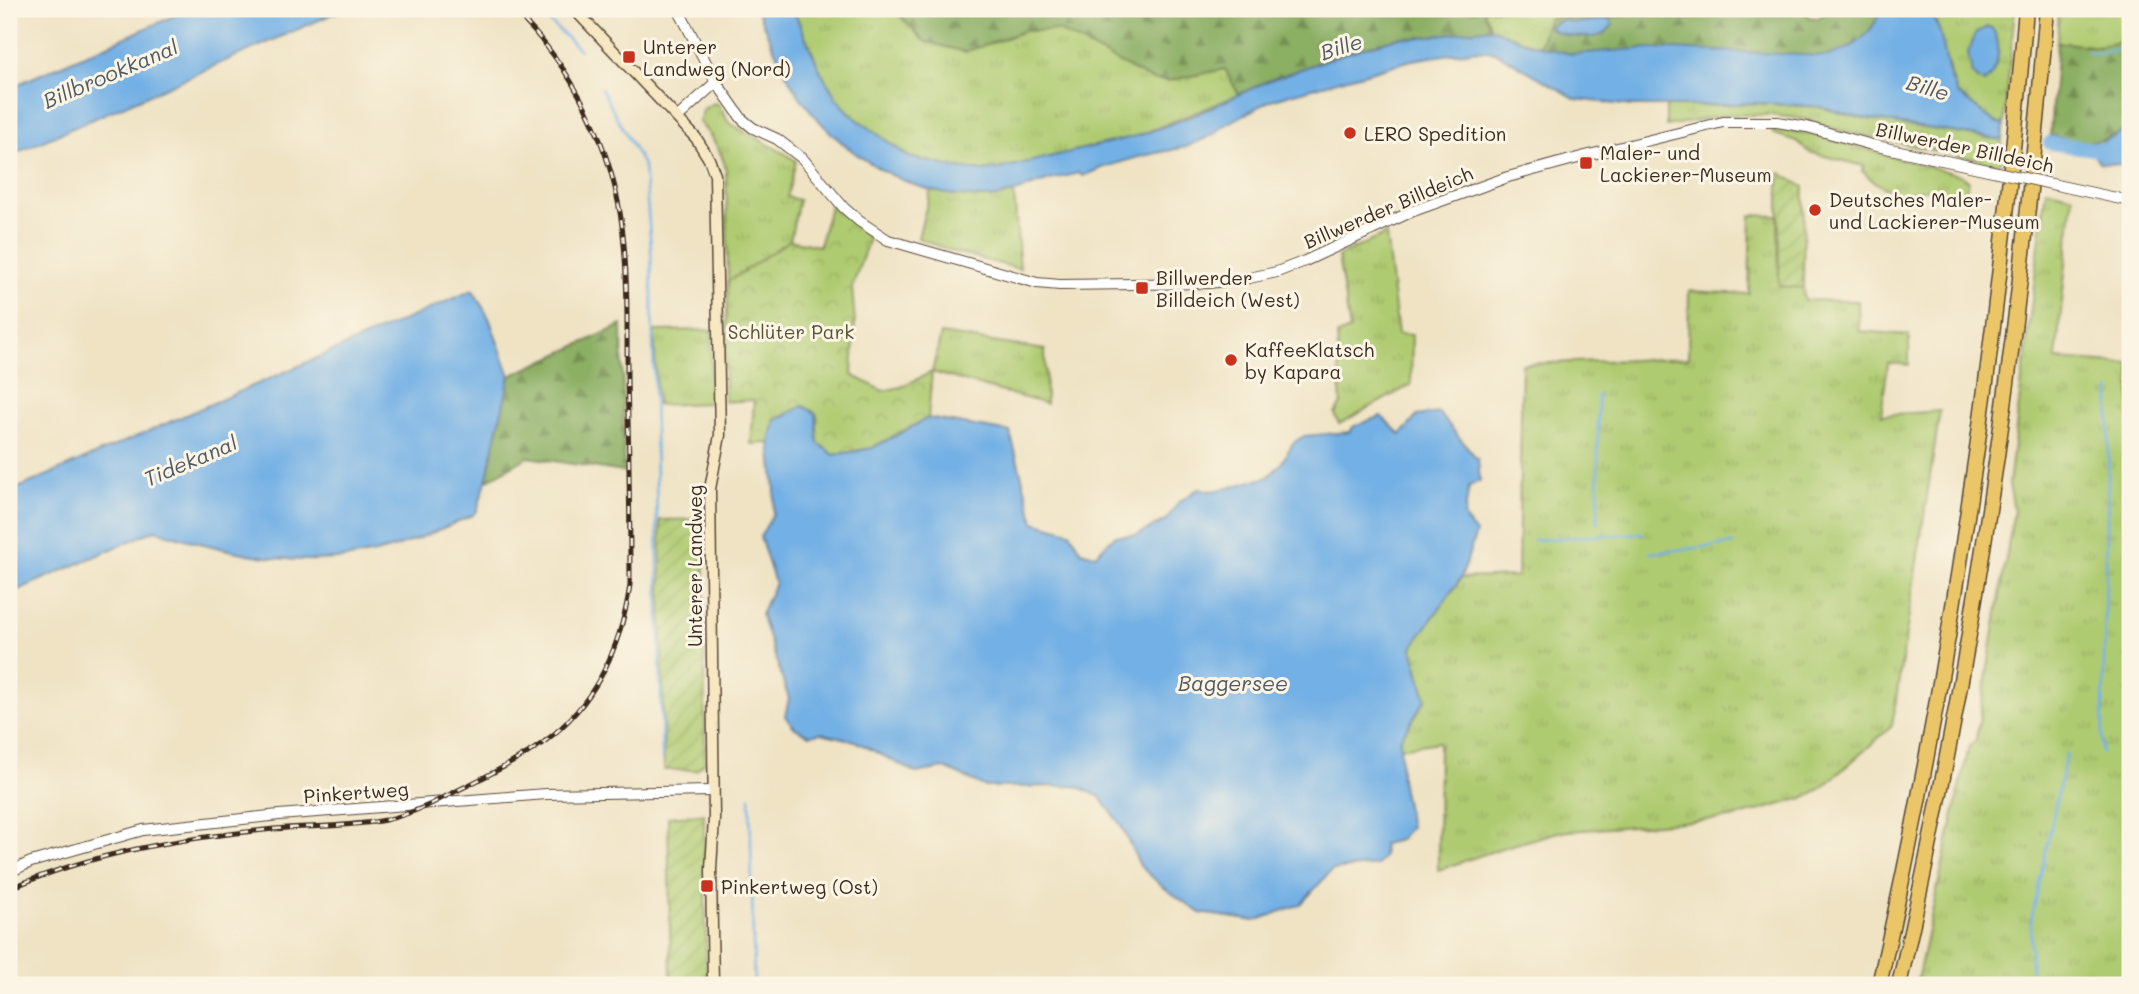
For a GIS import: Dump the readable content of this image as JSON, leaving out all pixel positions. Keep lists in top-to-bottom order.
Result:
{
  "streets": {
    "main road": ["Unterer Landweg"],
    "street": ["Billwerder Billdeich", "Pinkertweg"]
  },
  "crossings": [
    ["Unterer Landweg", "Pinkertweg"]
  ],
  "water": [
    "Bille",
    "Billbrookkanal",
    "Tidekanal",
    "Baggersee"
  ],
  "parks": ["Schlüter Park"],
  "places": {
    "transit": [
      "Unterer Landweg (Nord)",
      "Maler- und Lackierer-Museum",
      "Billwerder Billdeich (West)",
      "Pinkertweg (Ost)"
    ],
    "other": ["LERO Spedition", "Deutsches Maler- und Lackierer-Museum", "KaffeeKlatsch by Kapara"]
  }
}
